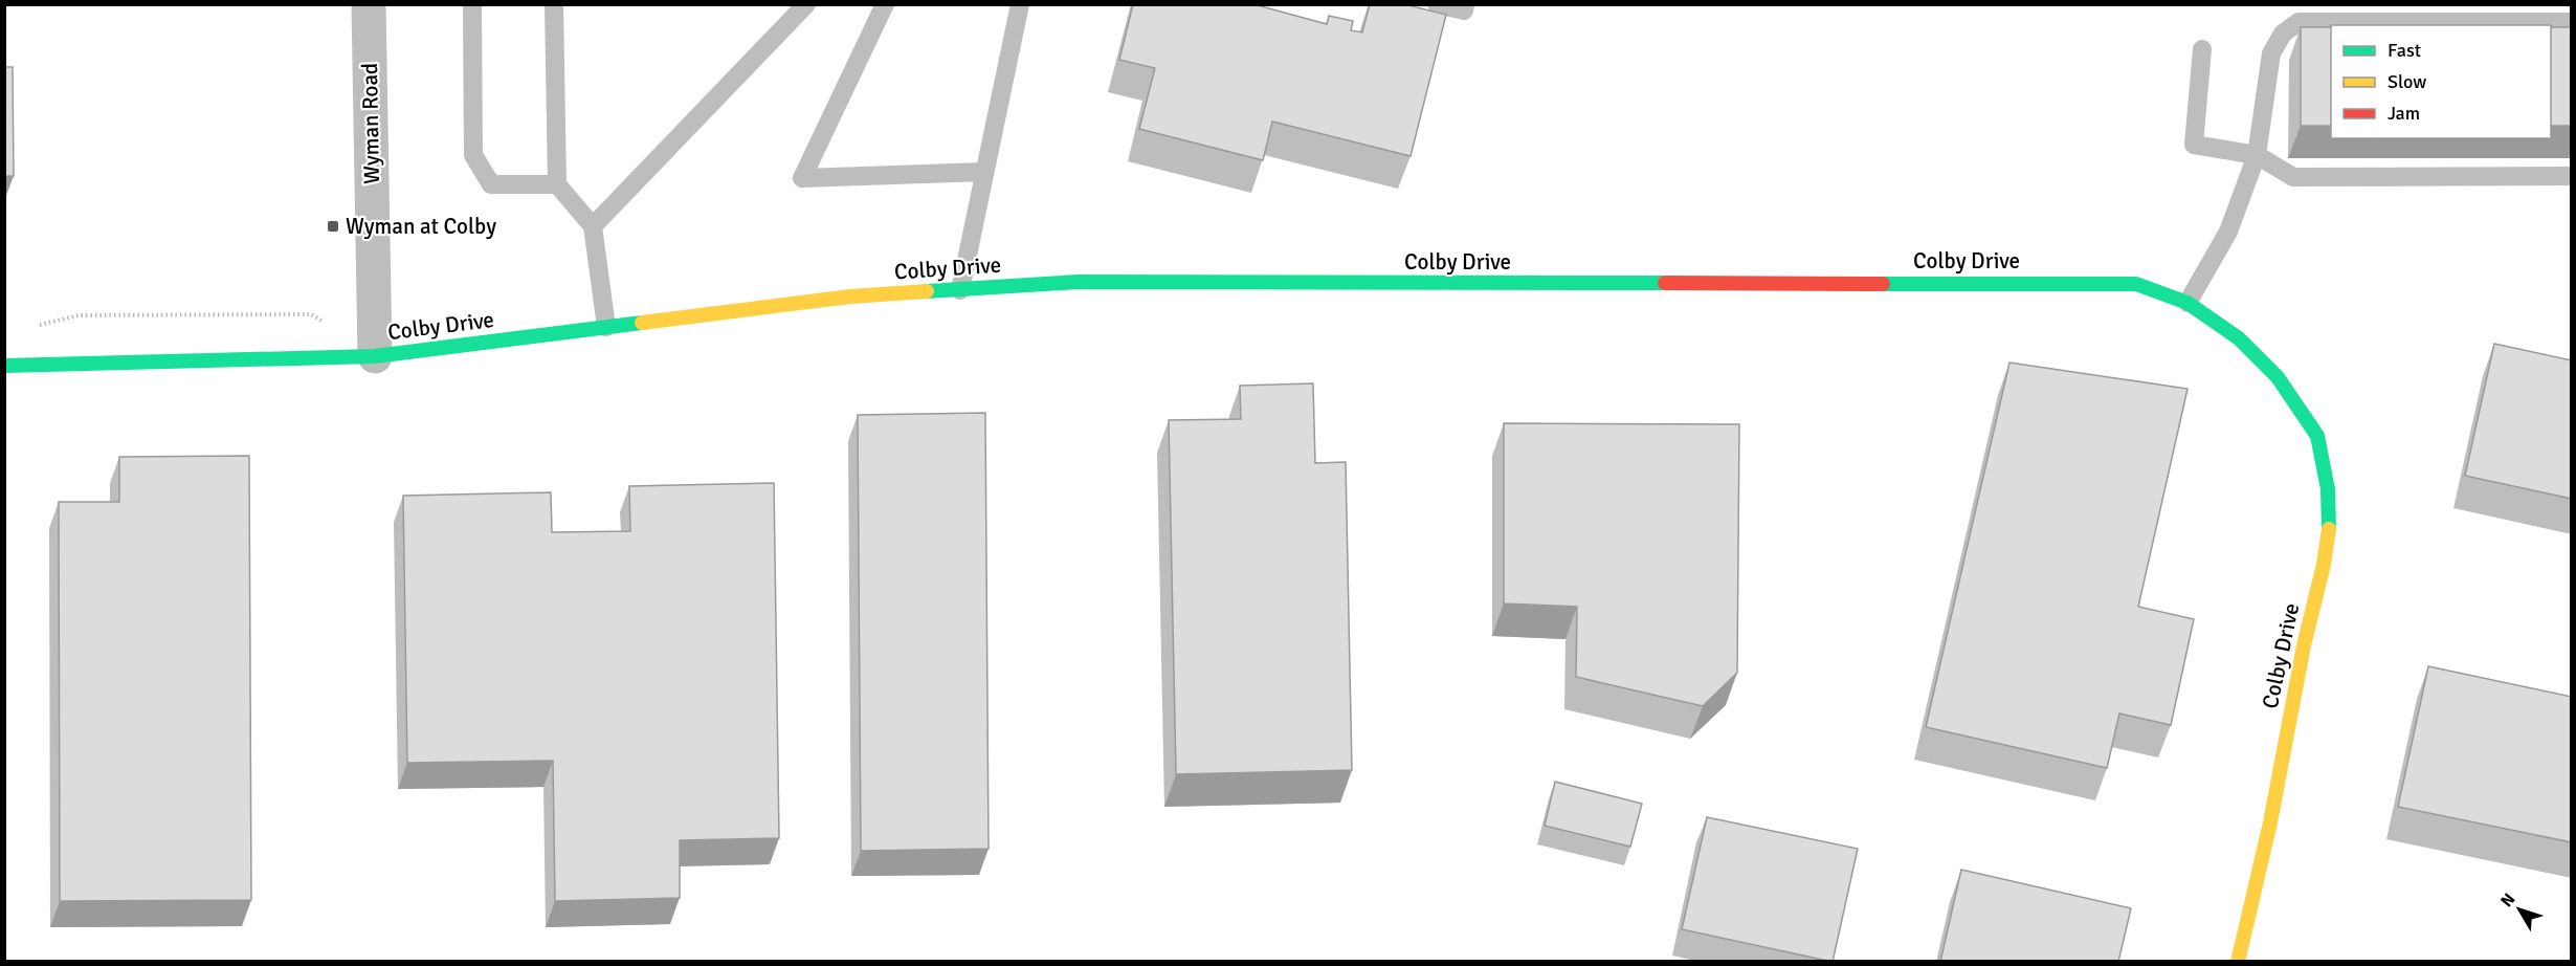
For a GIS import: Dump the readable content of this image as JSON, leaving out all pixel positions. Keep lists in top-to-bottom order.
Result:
{
  "streets": {
    "street": ["Wyman Road", "Colby Drive"]
  },
  "crossings": [
    ["Wyman Road", "Colby Drive"]
  ],
  "places": {
    "transit": ["Wyman at Colby"]
  },
  "legend": ["Fast", "Slow", "Jam"],
  "north": "top left"
}
